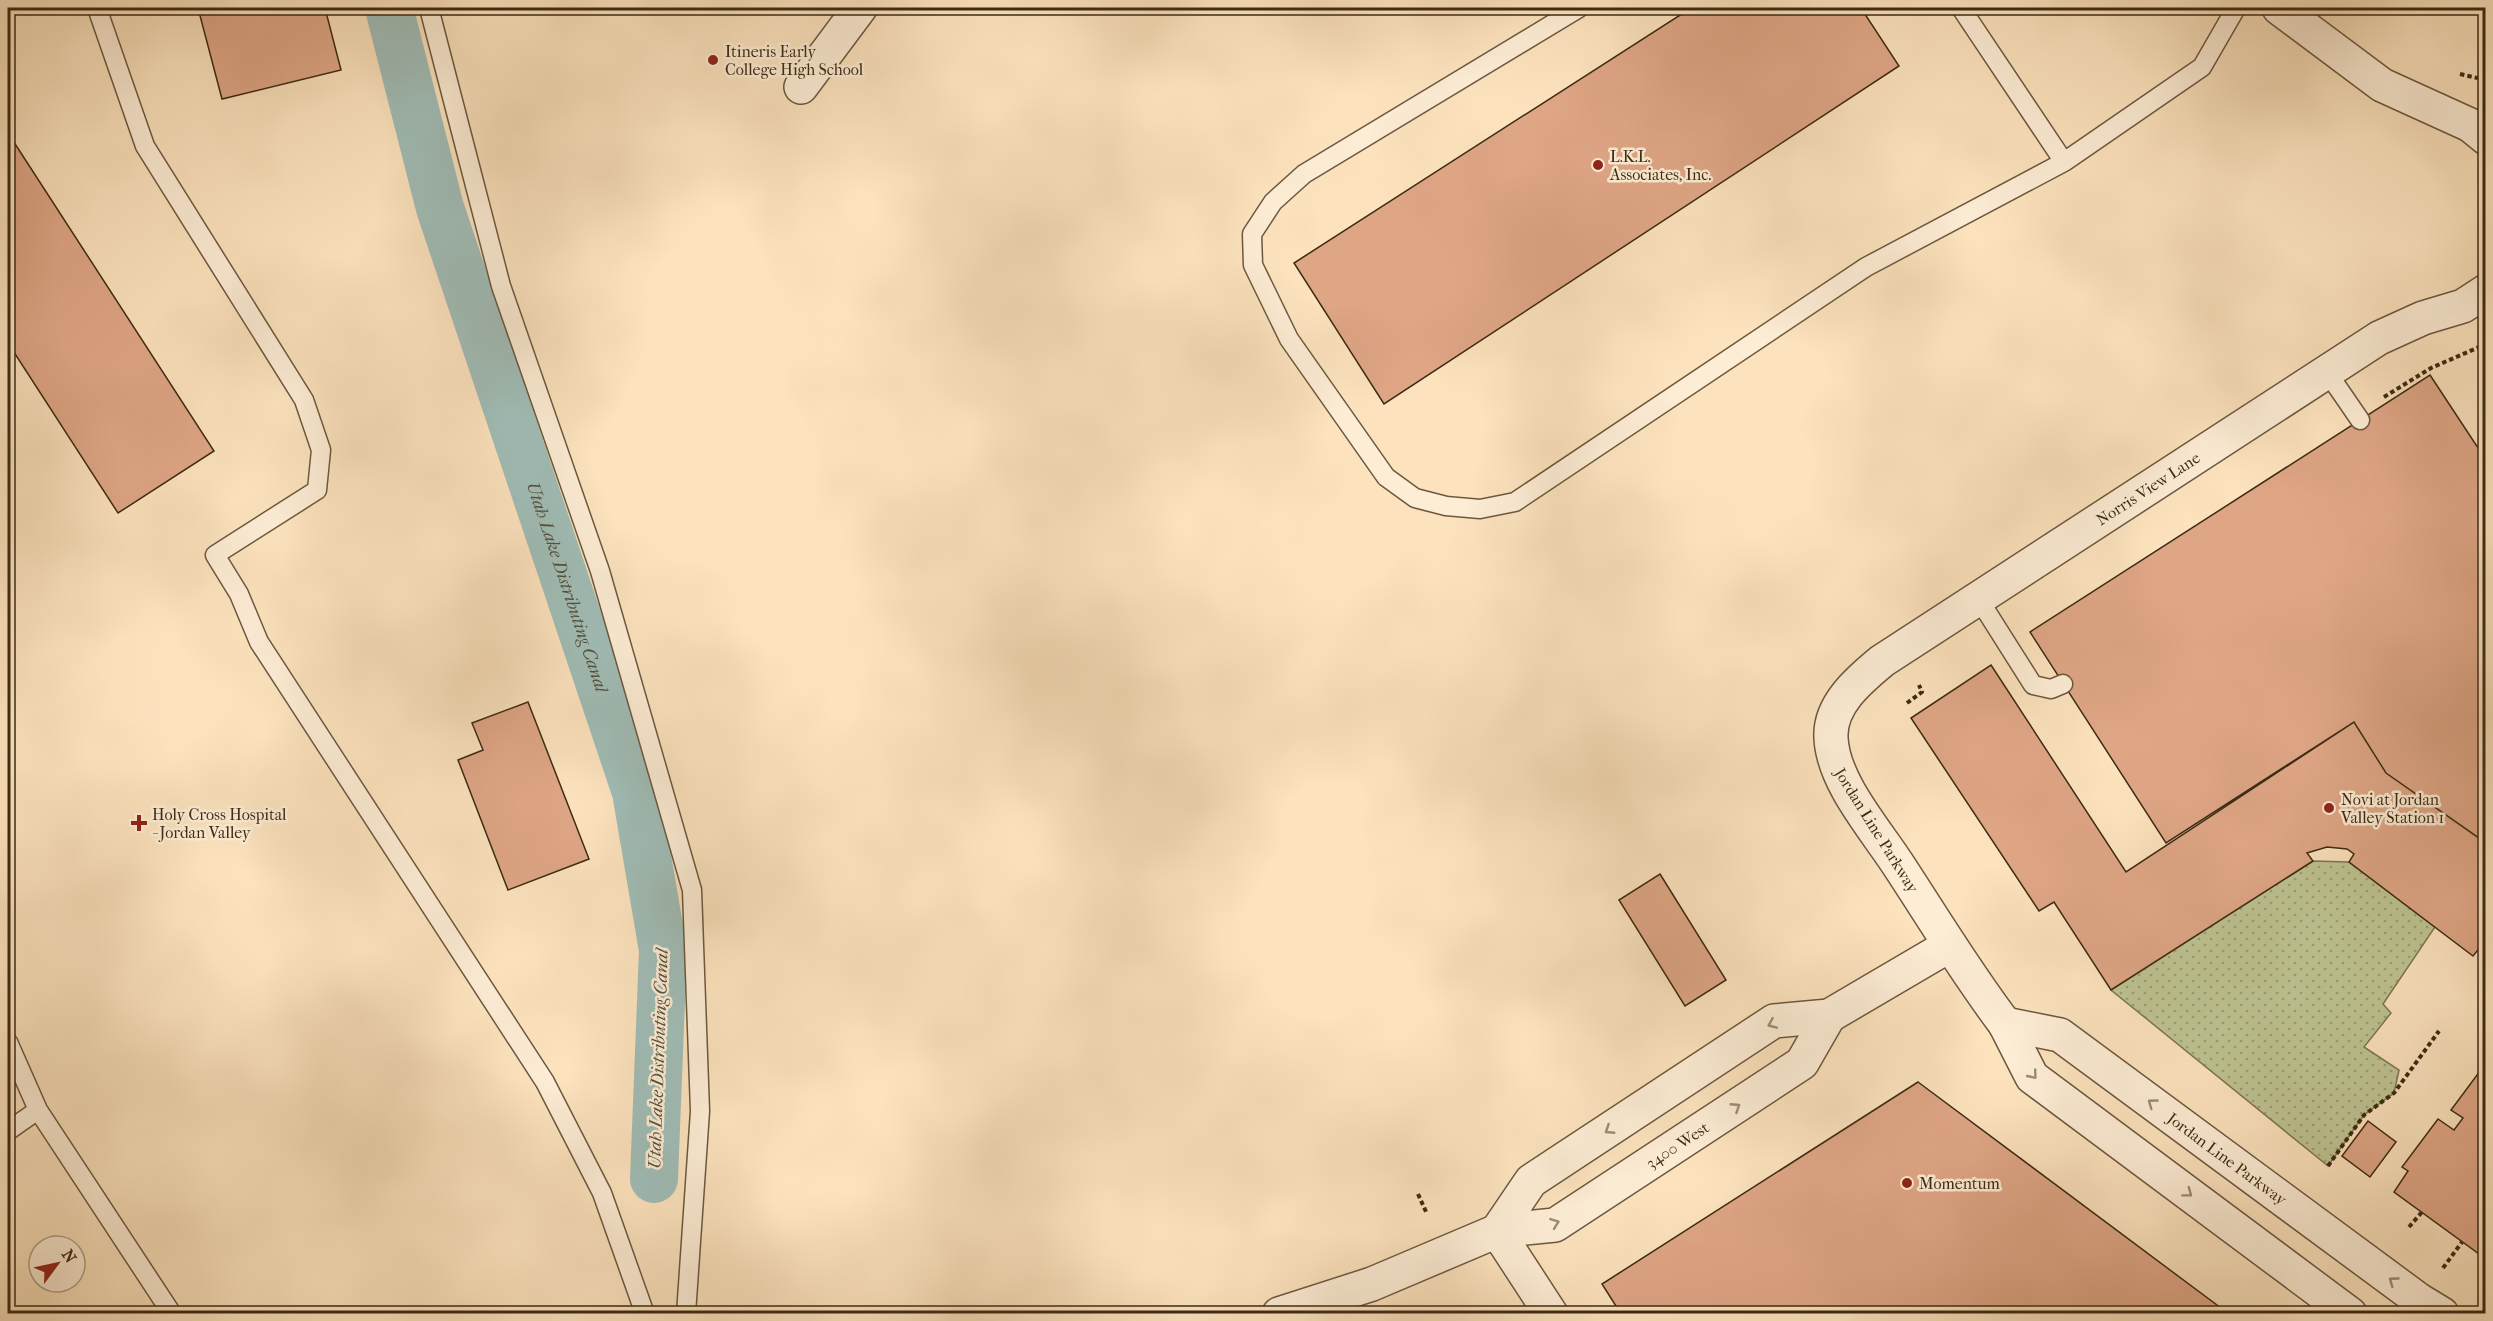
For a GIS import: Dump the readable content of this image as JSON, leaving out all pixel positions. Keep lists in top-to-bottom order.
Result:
{
  "streets": {
    "street": ["Norris View Lane", "Jordan Line Parkway", "3400 West"]
  },
  "crossings": [
    ["Norris View Lane", "Jordan Line Parkway"]
  ],
  "water": ["Utah Lake Distributing Canal"],
  "places": {
    "other": [
      "Itineris Early College High School",
      "L.K.L. Associates, Inc.",
      "Novi at Jordan Valley Station 1",
      "Momentum"
    ],
    "health": ["Holy Cross Hospital - Jordan Valley"]
  },
  "north": "top right"
}
